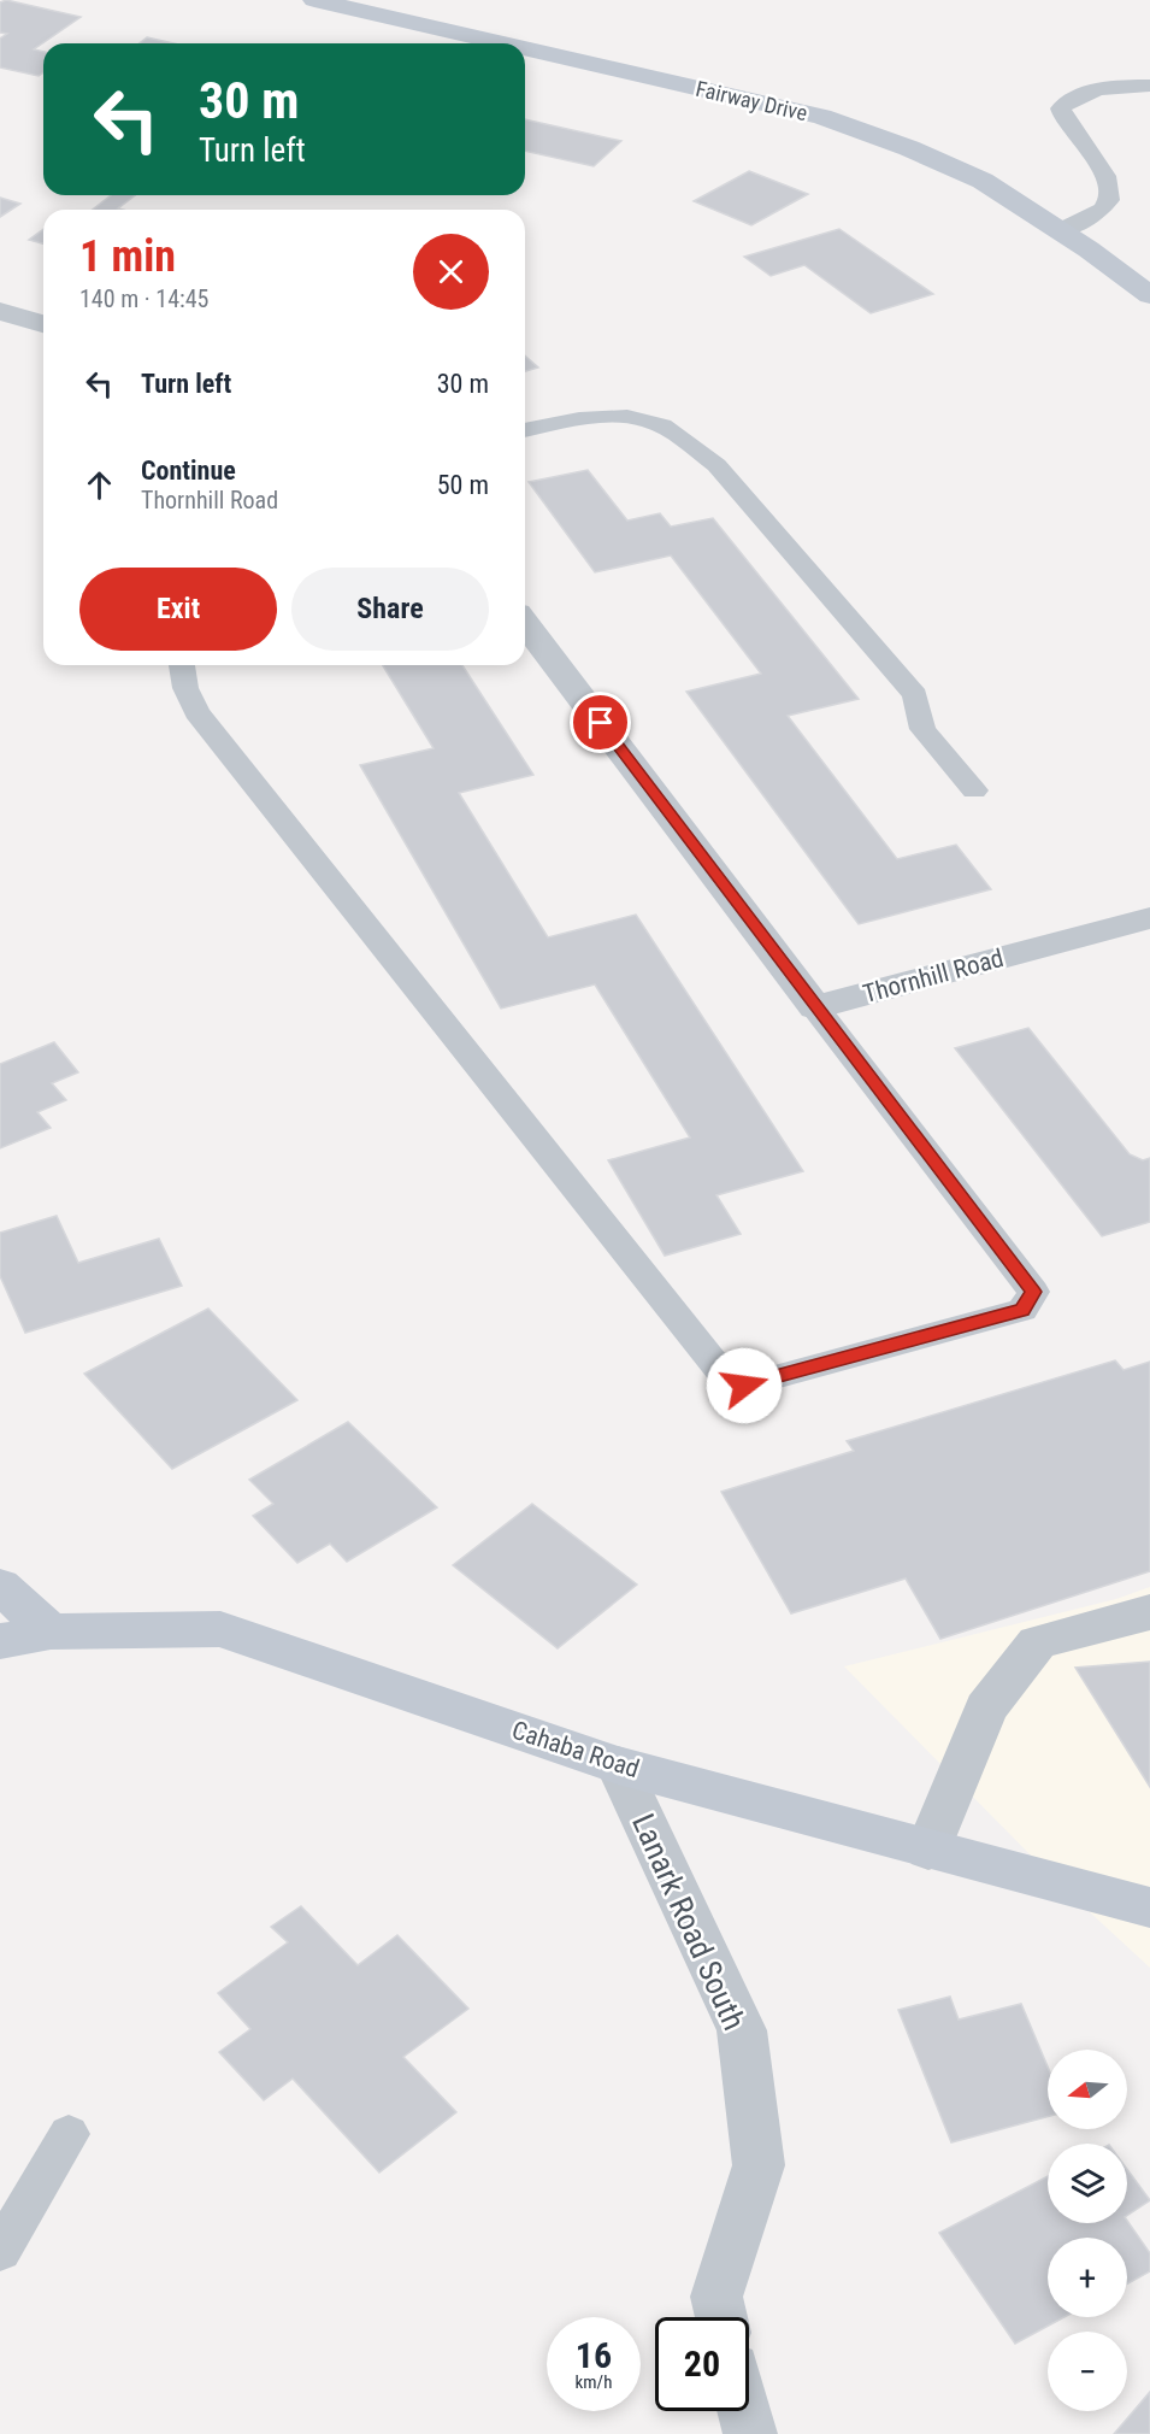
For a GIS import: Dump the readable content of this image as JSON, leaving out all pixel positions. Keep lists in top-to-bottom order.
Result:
{
  "streets": {
    "street": [
      "Fairway Drive",
      "Thornhill Road",
      "Cahaba Road",
      "Lanark Road South"
    ]
  },
  "crossings": [
    ["Cahaba Road", "Lanark Road South"]
  ],
  "north": "left",
  "page": {
    "turn": ["30 m", "Turn left"],
    "heading": ["1 min", "140 m · 14:45"],
    "list": [
      {
        "name": "Turn left",
        "value": "30 m"
      },
      {
        "name": "Continue",
        "note": "Thornhill Road",
        "value": "50 m"
      }
    ],
    "buttons": ["Exit", "Share"],
    "map_buttons": ["+", "−"],
    "speed": "16 km/h",
    "limit": "20"
  }
}
